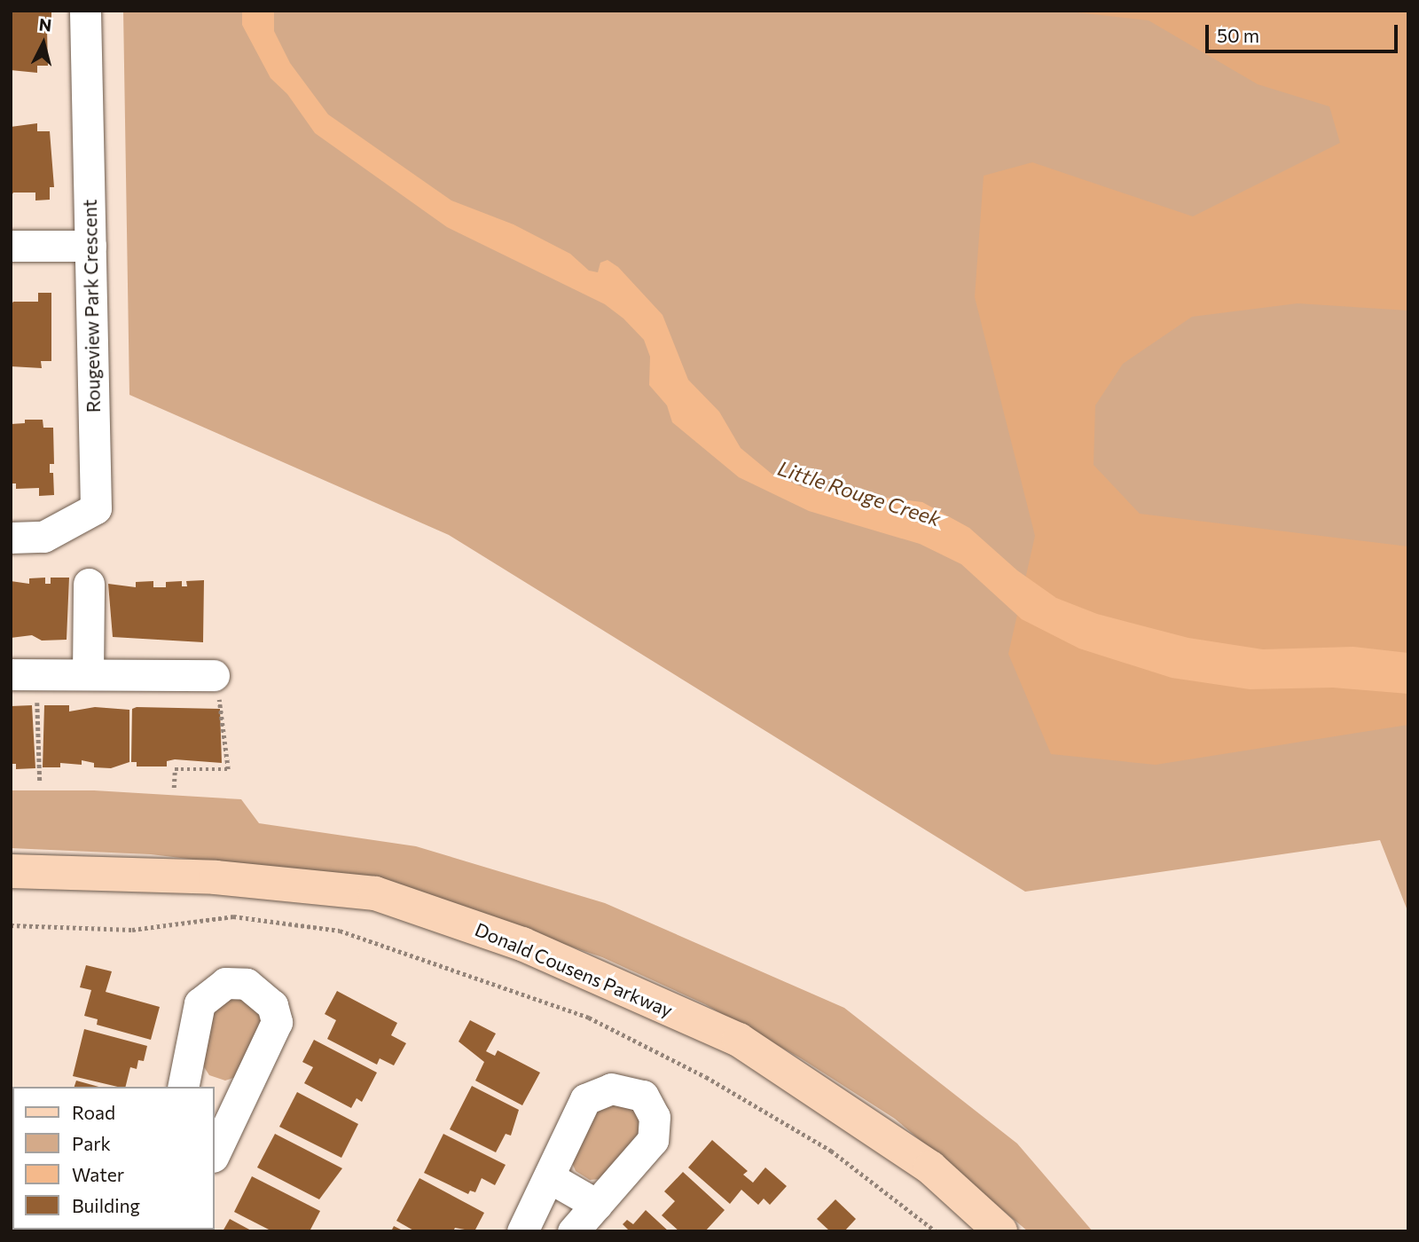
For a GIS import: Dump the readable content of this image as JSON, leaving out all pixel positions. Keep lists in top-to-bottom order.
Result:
{
  "streets": {
    "main road": ["Donald Cousens Parkway"],
    "street": ["Rougeview Park Crescent"]
  },
  "water": ["Little Rouge Creek"],
  "legend": [
    "Road",
    "Park",
    "Water",
    "Building"
  ],
  "scale_bar": "50 m",
  "north": "top"
}
